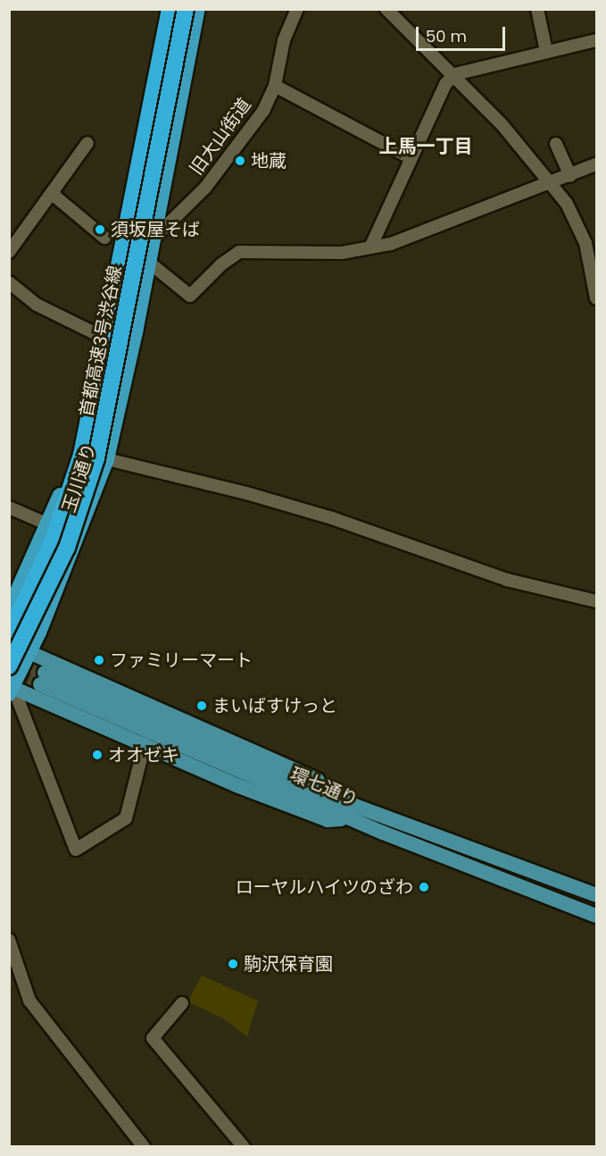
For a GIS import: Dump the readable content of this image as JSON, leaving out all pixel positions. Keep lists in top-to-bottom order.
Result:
{
  "streets": {
    "highway": ["首都高速3号渋谷線", "玉川通り"],
    "main road": ["環七通り"],
    "street": ["旧大山街道"]
  },
  "crossings": [
    ["旧大山街道", "玉川通り"]
  ],
  "districts": ["上馬一丁目"],
  "places": [
    "地蔵",
    "須坂屋そば",
    "ファミリーマート",
    "まいばすけっと",
    "オオゼキ",
    "ローヤルハイツのざわ",
    "駒沢保育園"
  ],
  "scale_bar": "50 m"
}
